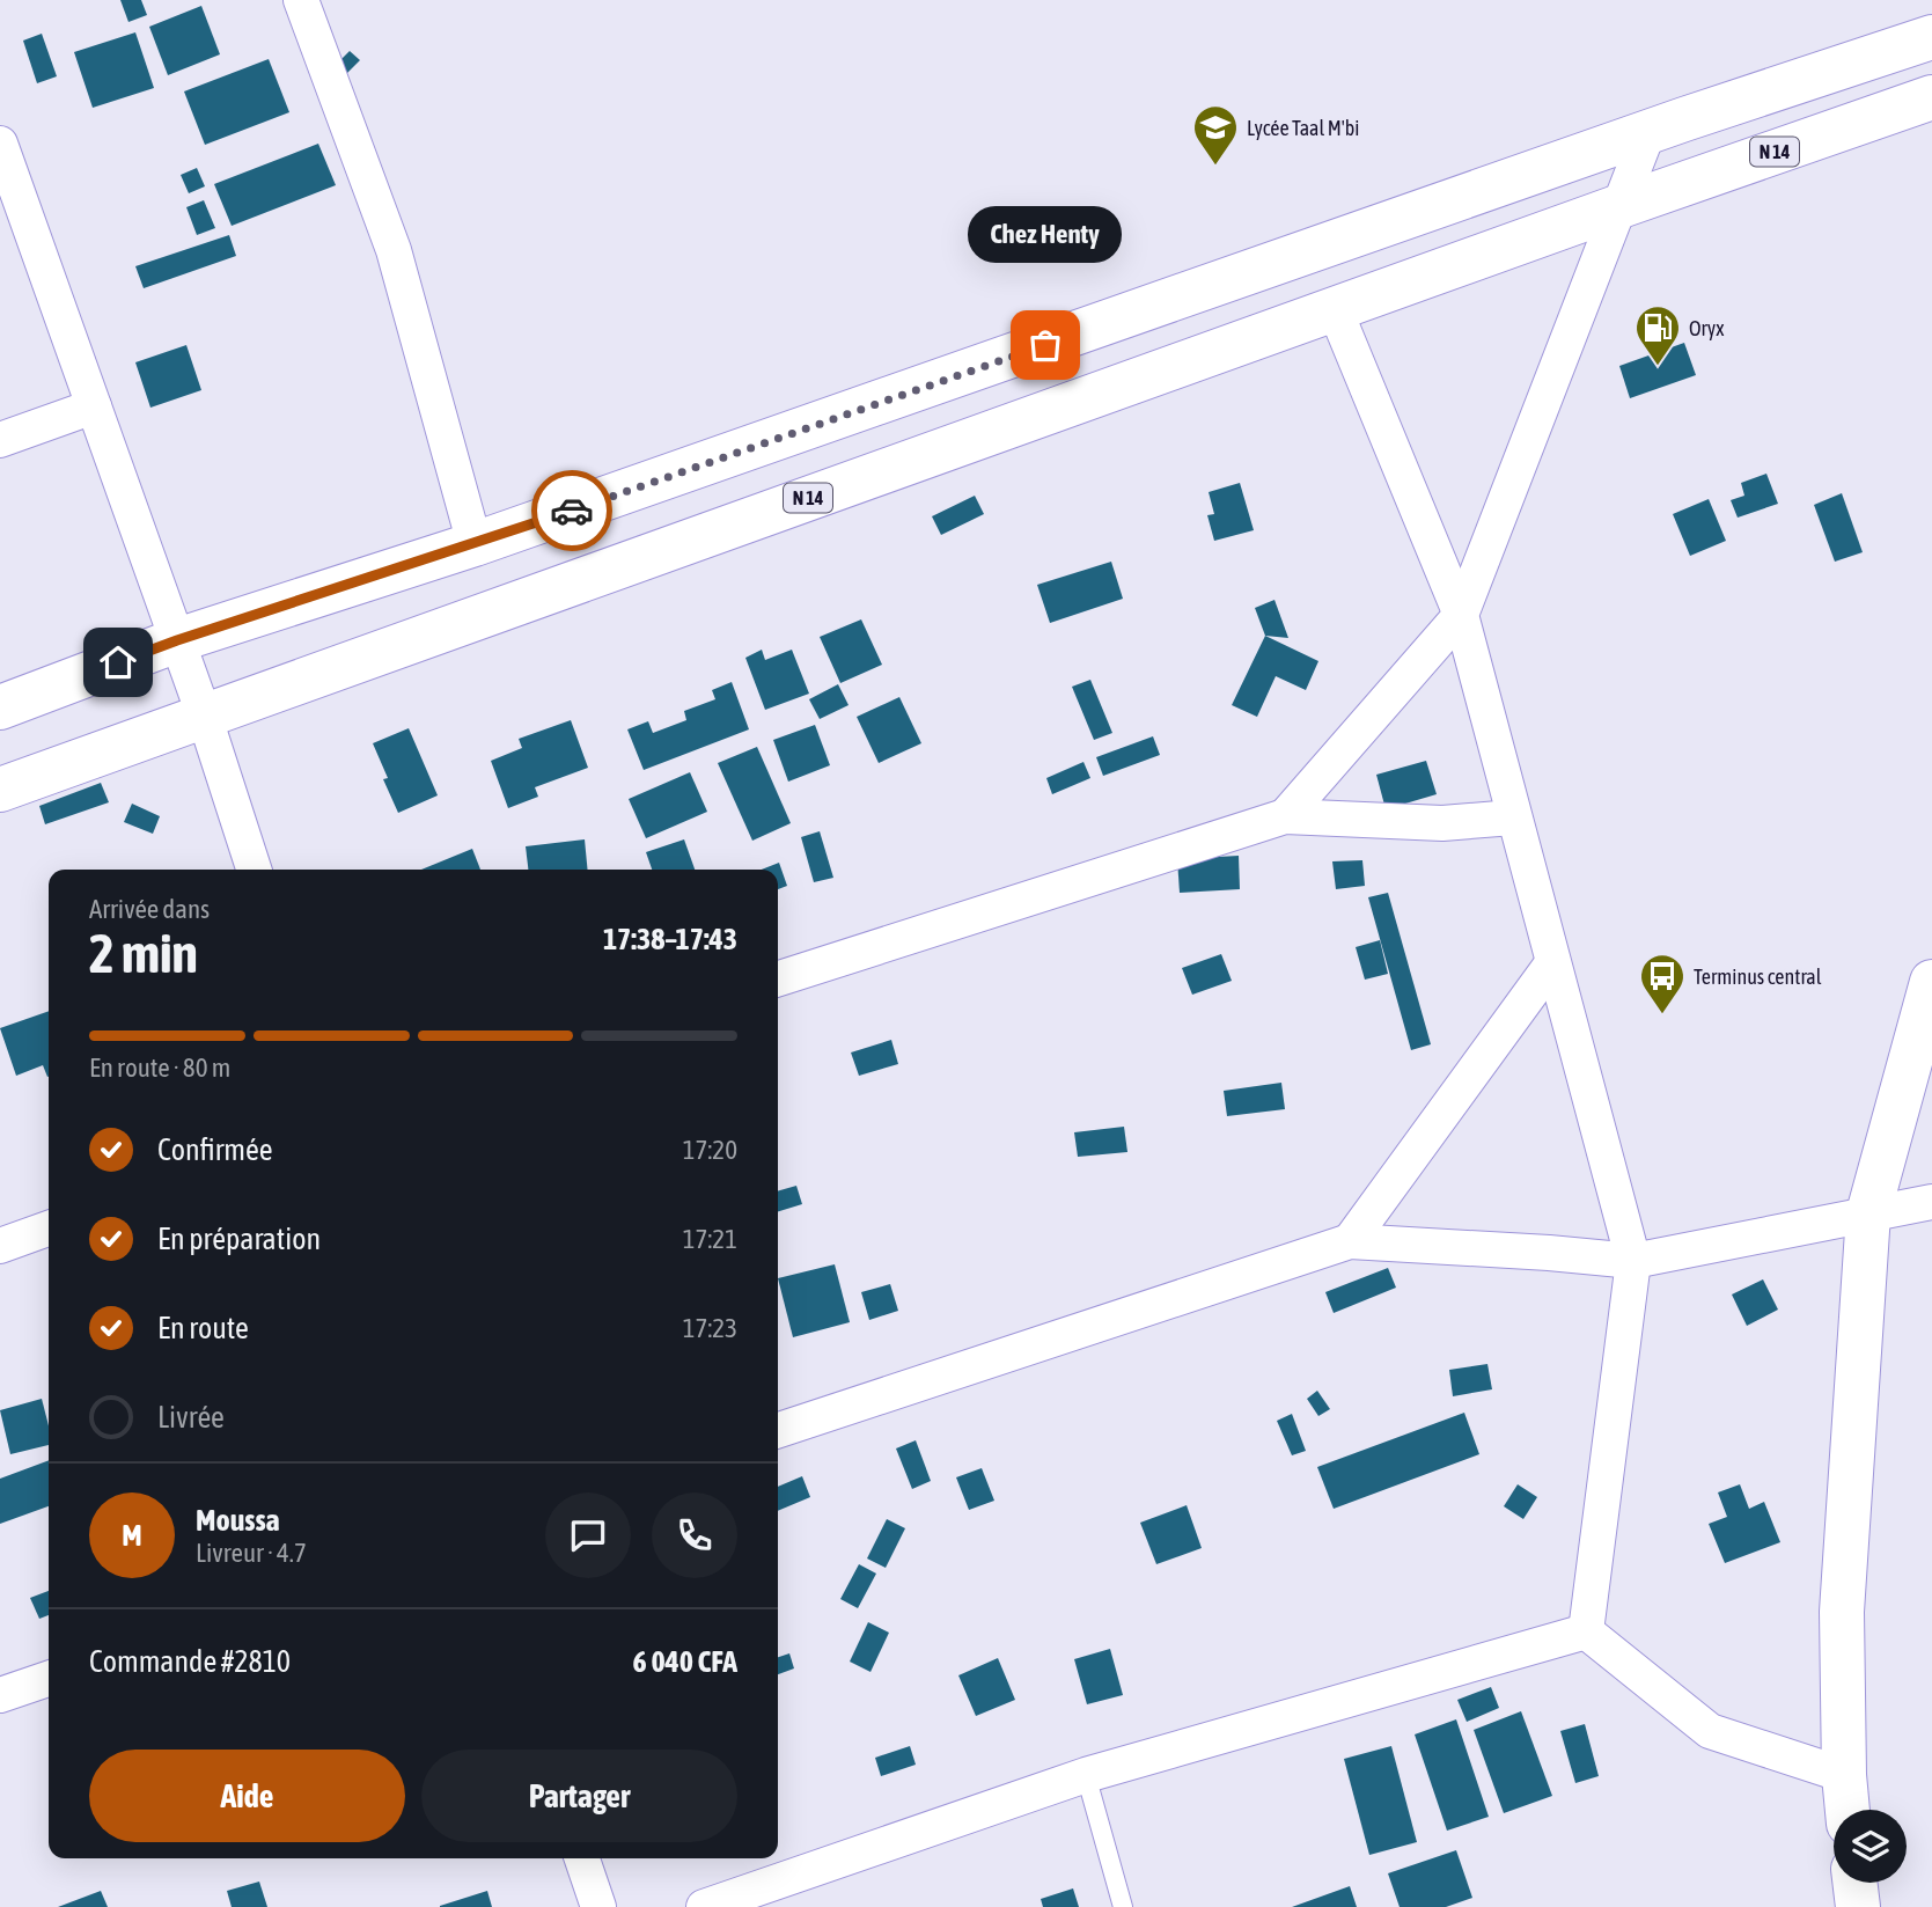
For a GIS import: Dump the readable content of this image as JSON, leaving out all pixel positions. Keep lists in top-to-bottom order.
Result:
{
  "streets": {
    "main road": ["N 14"]
  },
  "places": {
    "school or university": ["Lycée Taal M'bi"],
    "other": ["Chez Henty"],
    "fuel station": ["Oryx"],
    "bus stop": ["Terminus central"]
  },
  "page": {
    "bubble": "Chez Henty",
    "heading": ["2 min", "Arrivée dans", "17:38–17:43"],
    "panel": [
      "Moussa",
      "Livreur · 4.7",
      "Commande #2810",
      "6 040 CFA"
    ],
    "bar": "En route · 80 m",
    "list": [
      ["Confirmée", "17:20"],
      ["En préparation", "17:21"],
      ["En route", "17:23"],
      "Livrée"
    ],
    "round": "M",
    "buttons": ["Aide", "Partager"]
  }
}
